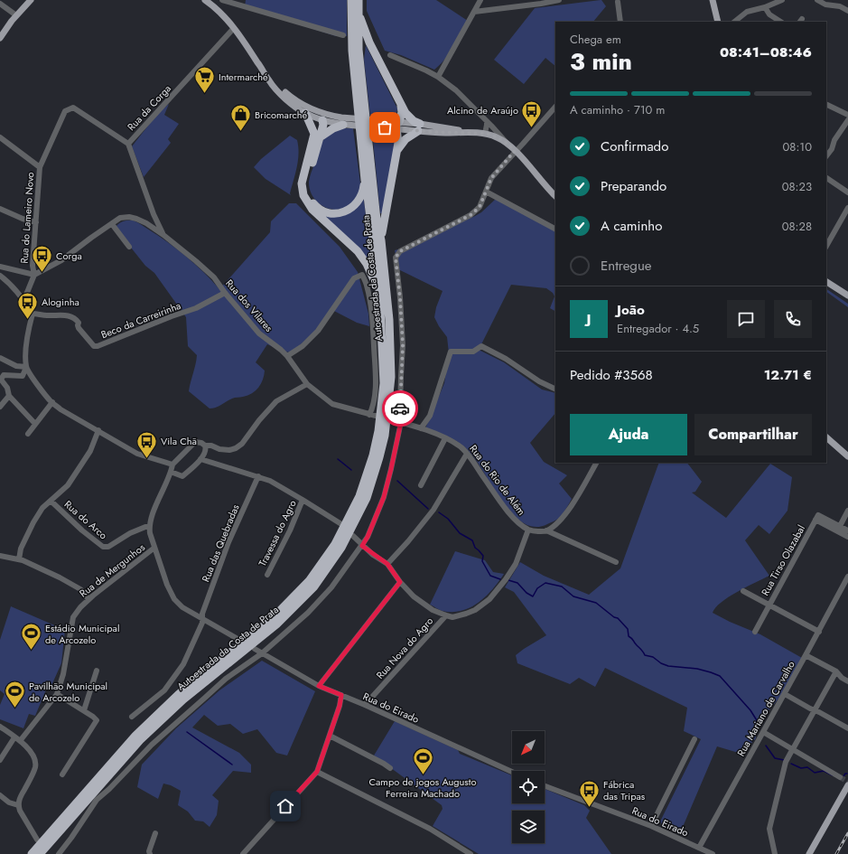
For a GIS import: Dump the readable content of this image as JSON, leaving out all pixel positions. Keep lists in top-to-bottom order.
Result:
{
  "streets": {
    "highway": ["Autoestrada da Costa de Prata"],
    "street": [
      "Rua da Corga",
      "Rua do Lameiro Novo",
      "Rua dos Vilares",
      "Beco da Carreirinha",
      "Rua do Rio de Além",
      "Rua do Arco",
      "Travessa do Agro",
      "Rua das Quebradas",
      "Rua Tirso Olazabal",
      "Rua de Mergunhos",
      "Rua Nova do Agro",
      "Rua do Eirado",
      "Rua Mariano de Carvalho"
    ]
  },
  "crossings": [
    ["Rua da Corga", "Rua do Lameiro Novo"],
    ["Rua da Corga", "Rua dos Vilares"],
    ["Rua dos Vilares", "Beco da Carreirinha"],
    ["Rua Nova do Agro", "Rua do Eirado"],
    ["Rua do Eirado", "Rua Mariano de Carvalho"]
  ],
  "places": {
    "supermarket": ["Intermarché"],
    "bus stop": [
      "Alcino de Araújo",
      "Corga",
      "Aloginha",
      "Vila Chã",
      "Fábrica das Tripas"
    ],
    "shop": ["Bricomarché"],
    "sports": ["Estádio Municipal de Arcozelo", "Pavilhão Municipal de Arcozelo", "Campo de jogos Augusto Ferreira Machado"]
  },
  "north": "bottom left",
  "page": {
    "heading": ["3 min", "Chega em", "08:41–08:46"],
    "panel": [
      "João",
      "Entregador · 4.5",
      "Pedido #3568",
      "12.71 €"
    ],
    "bar": "A caminho · 710 m",
    "list": [
      ["Confirmado", "08:10"],
      ["Preparando", "08:23"],
      ["A caminho", "08:28"],
      "Entregue"
    ],
    "round": "J",
    "buttons": ["Ajuda", "Compartilhar"]
  }
}
